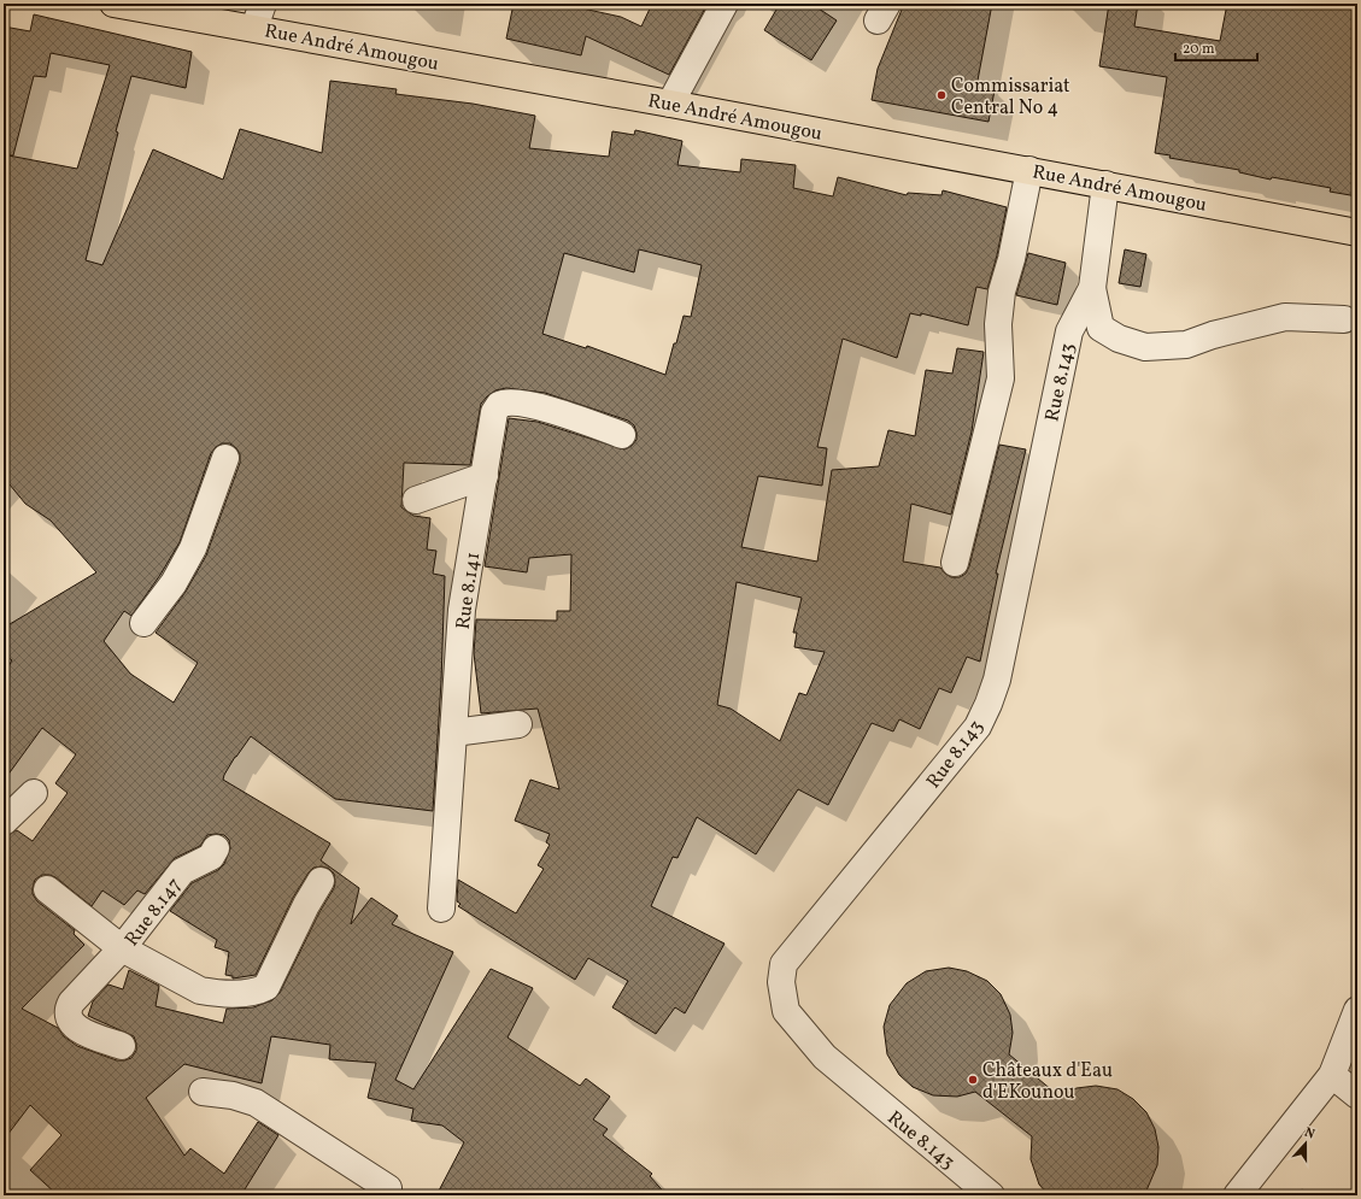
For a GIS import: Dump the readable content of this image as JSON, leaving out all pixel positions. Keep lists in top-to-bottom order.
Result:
{
  "streets": {
    "main road": ["Rue André Amougou"],
    "street": ["Rue 8.143", "Rue 8.141", "Rue 8.147"]
  },
  "crossings": [
    ["Rue André Amougou", "Rue 8.143"]
  ],
  "places": ["Commissariat Central No 4", "Châteaux d'Eau d'EKounou"],
  "scale_bar": "20 m",
  "north": "top"
}
